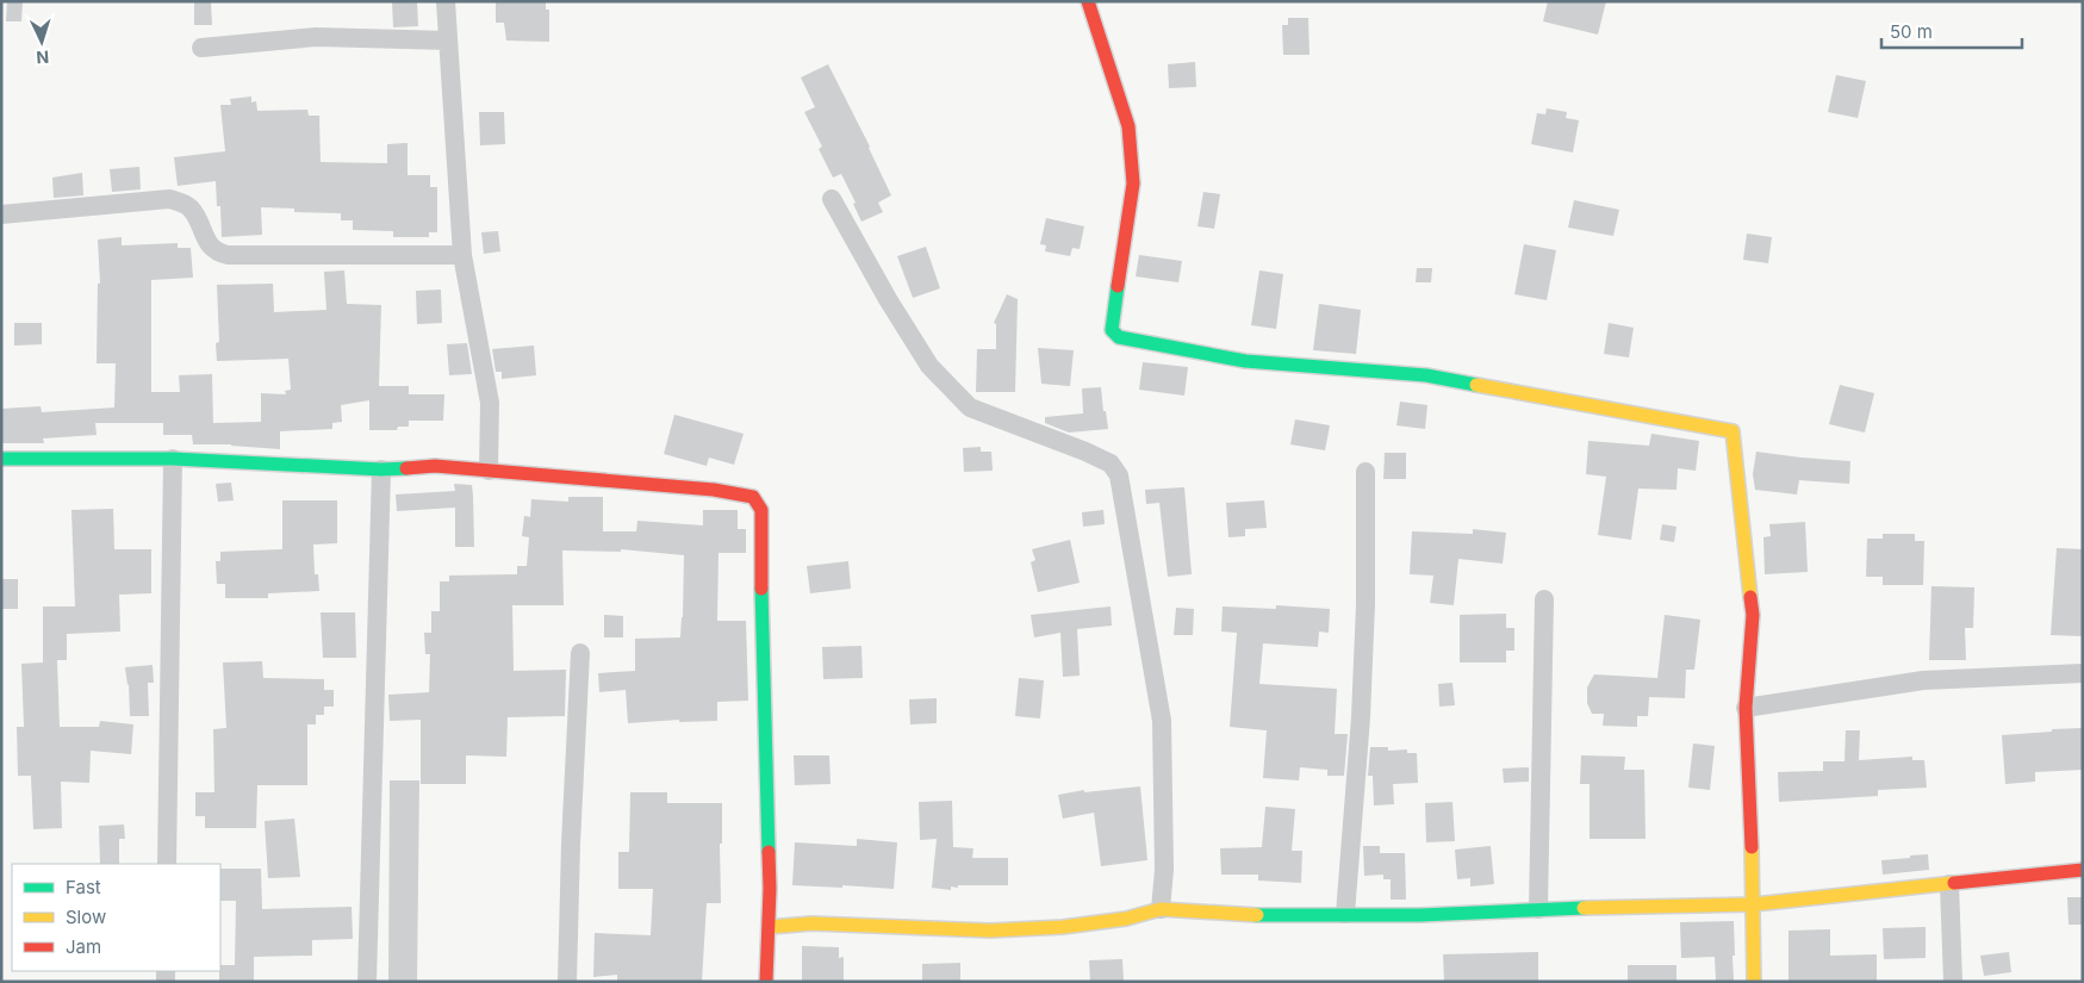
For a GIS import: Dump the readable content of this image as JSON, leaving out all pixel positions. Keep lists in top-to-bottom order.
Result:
{
  "legend": ["Fast", "Slow", "Jam"],
  "scale_bar": "50 m",
  "north": "bottom"
}
